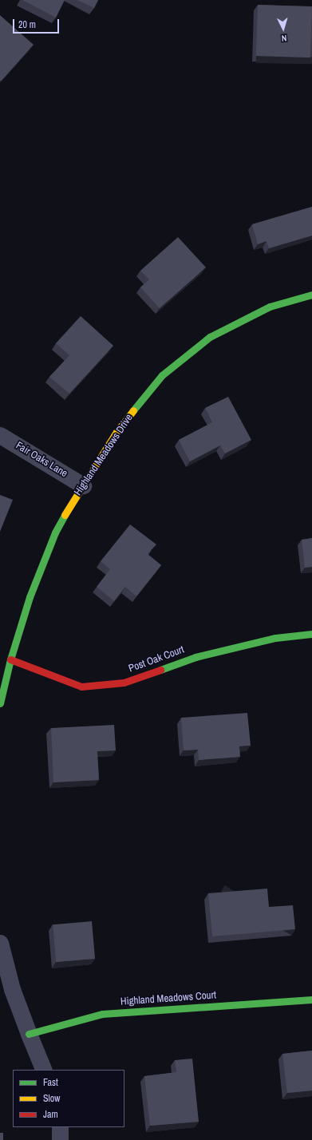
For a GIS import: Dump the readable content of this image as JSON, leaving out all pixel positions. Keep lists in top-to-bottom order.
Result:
{
  "streets": {
    "street": [
      "Highland Meadows Drive",
      "Fair Oaks Lane",
      "Post Oak Court",
      "Highland Meadows Court"
    ]
  },
  "crossings": [
    ["Highland Meadows Drive", "Fair Oaks Lane"],
    ["Highland Meadows Drive", "Post Oak Court"]
  ],
  "legend": ["Fast", "Slow", "Jam"],
  "scale_bar": "20 m",
  "north": "bottom"
}
